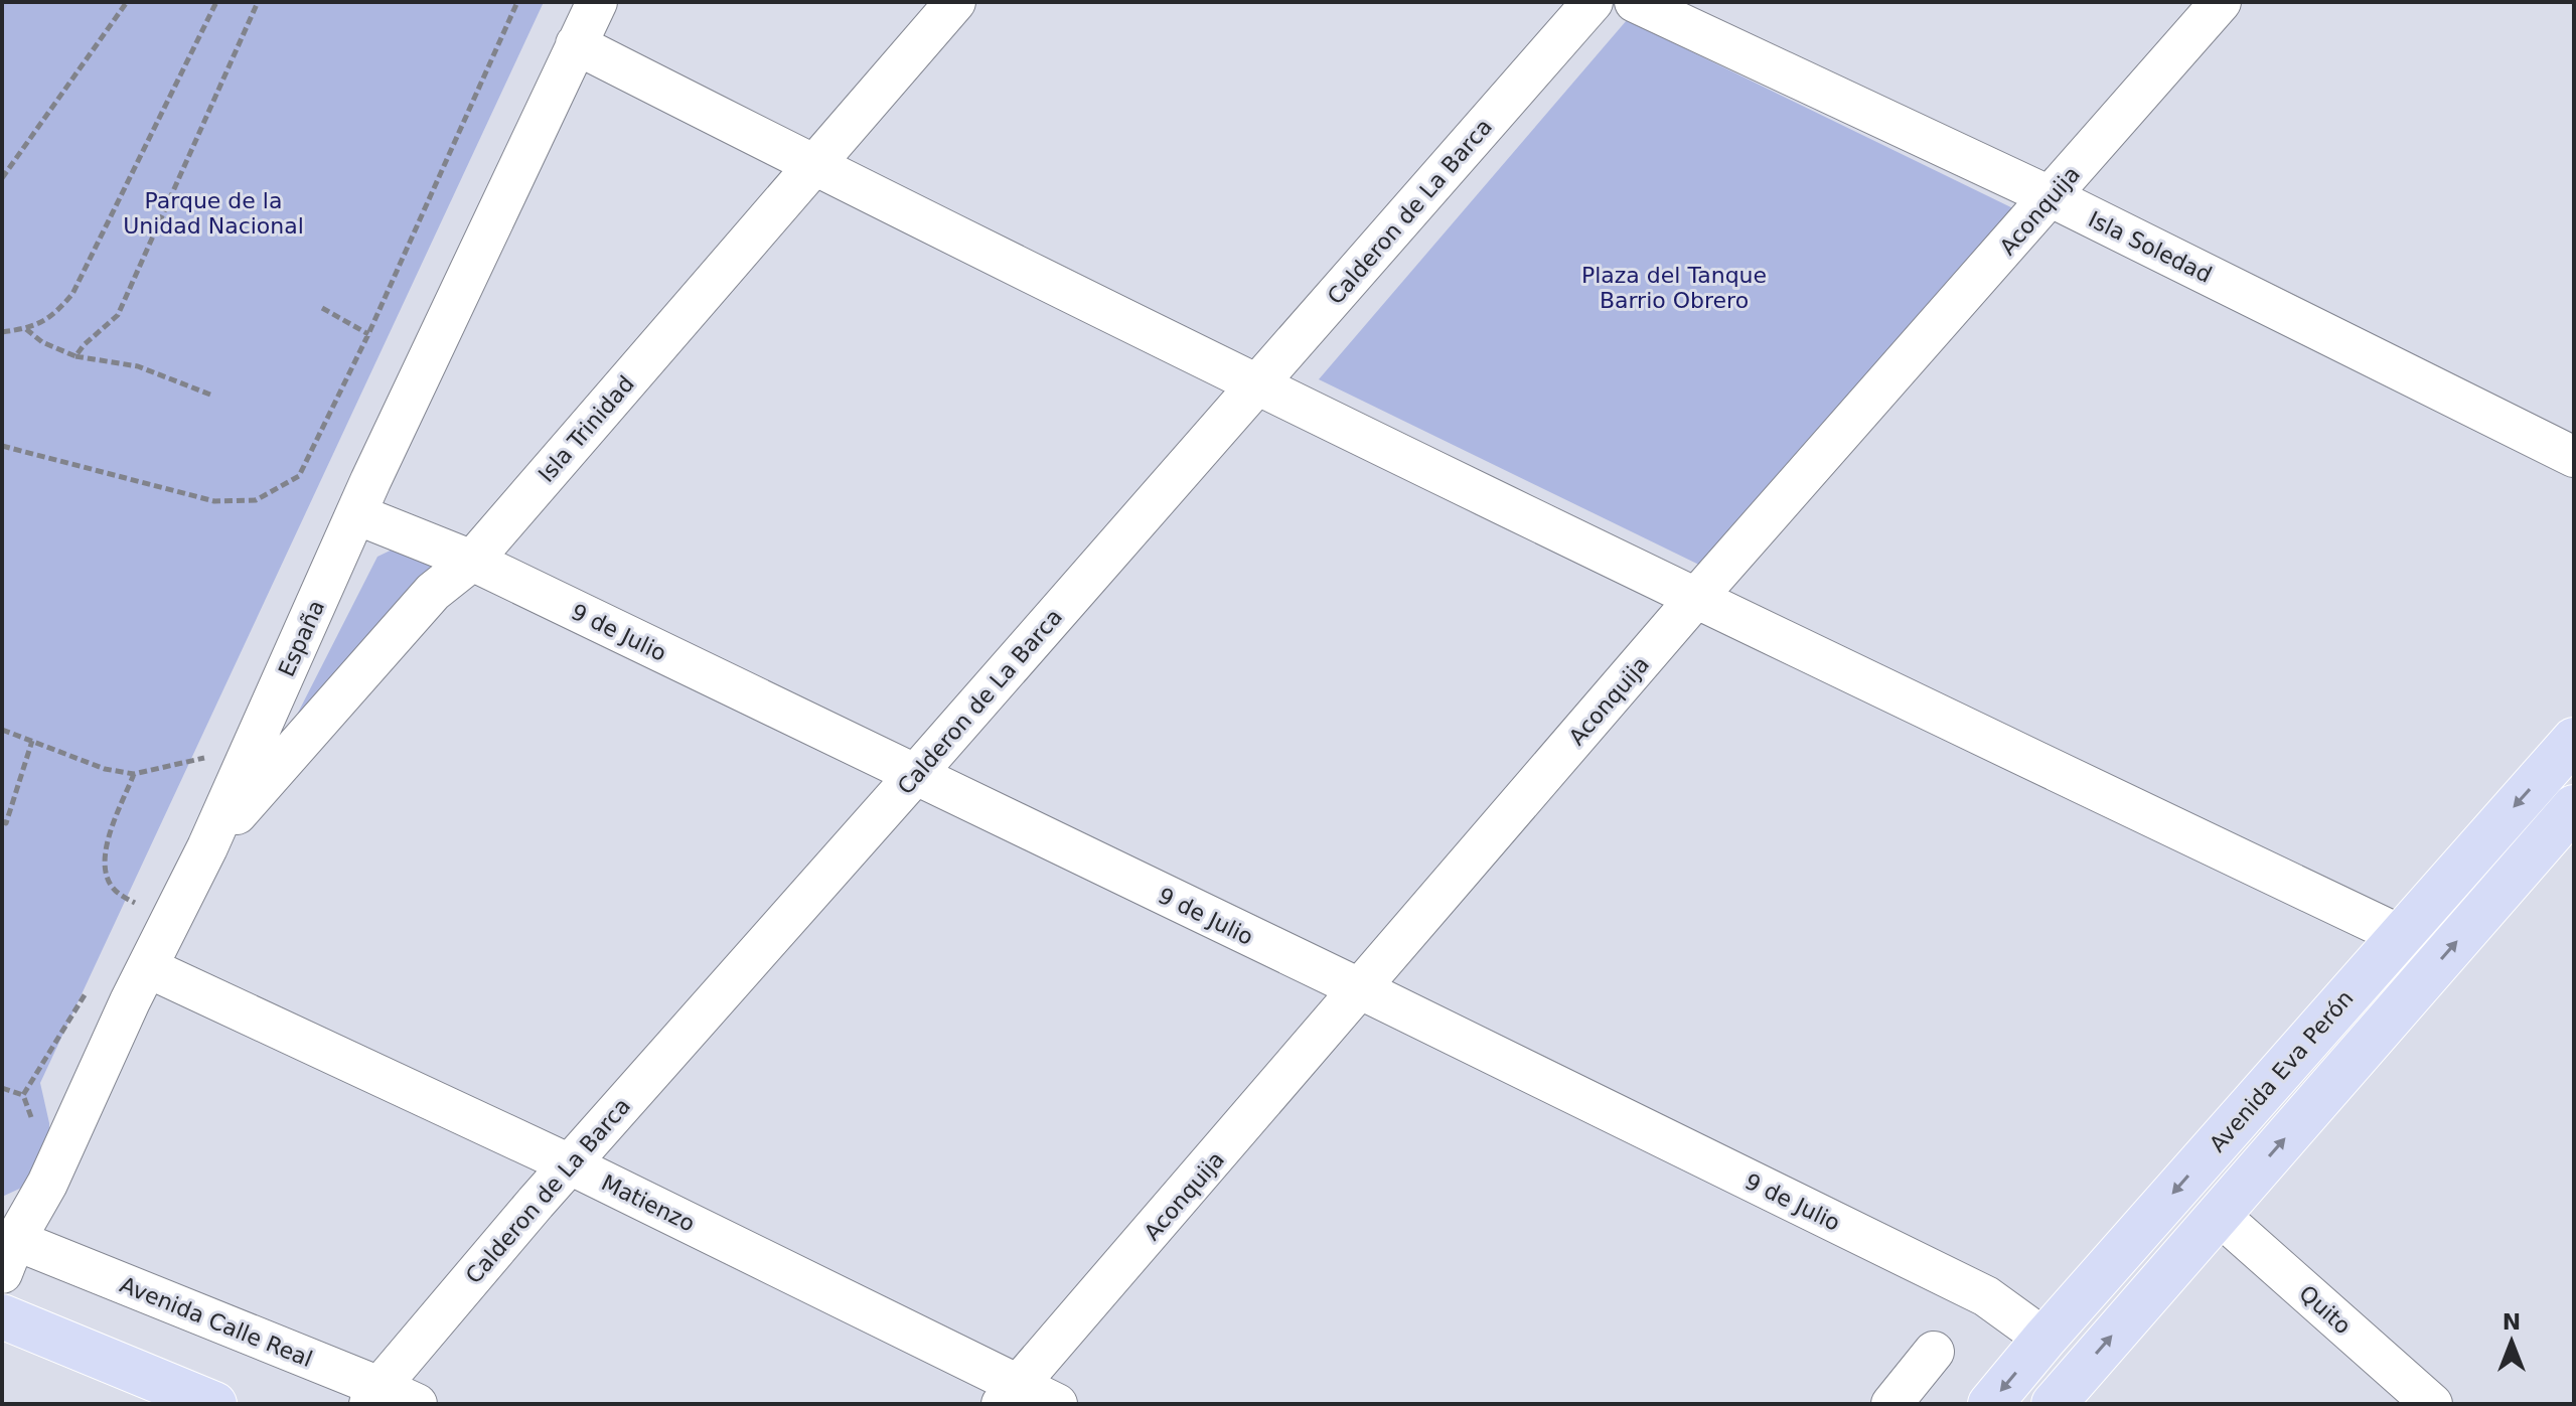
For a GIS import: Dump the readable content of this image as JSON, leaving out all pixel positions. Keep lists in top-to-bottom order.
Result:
{
  "streets": {
    "main road": ["Avenida Eva Perón"],
    "street": [
      "Aconquija",
      "Calderon de La Barca",
      "Isla Soledad",
      "Isla Trinidad",
      "9 de Julio",
      "España",
      "Matienzo",
      "Quito",
      "Avenida Calle Real"
    ]
  },
  "crossings": [
    ["Aconquija", "Isla Soledad"],
    ["Aconquija", "9 de Julio"],
    ["Aconquija", "Matienzo"],
    ["Calderon de La Barca", "9 de Julio"],
    ["Calderon de La Barca", "Matienzo"],
    ["Calderon de La Barca", "Avenida Calle Real"],
    ["Isla Trinidad", "9 de Julio"],
    ["Isla Trinidad", "España"],
    ["9 de Julio", "España"],
    ["9 de Julio", "Avenida Eva Perón"],
    ["España", "Matienzo"],
    ["España", "Avenida Calle Real"]
  ],
  "parks": ["Parque de la Unidad Nacional", "Plaza del Tanque Barrio Obrero"],
  "north": "top"
}
